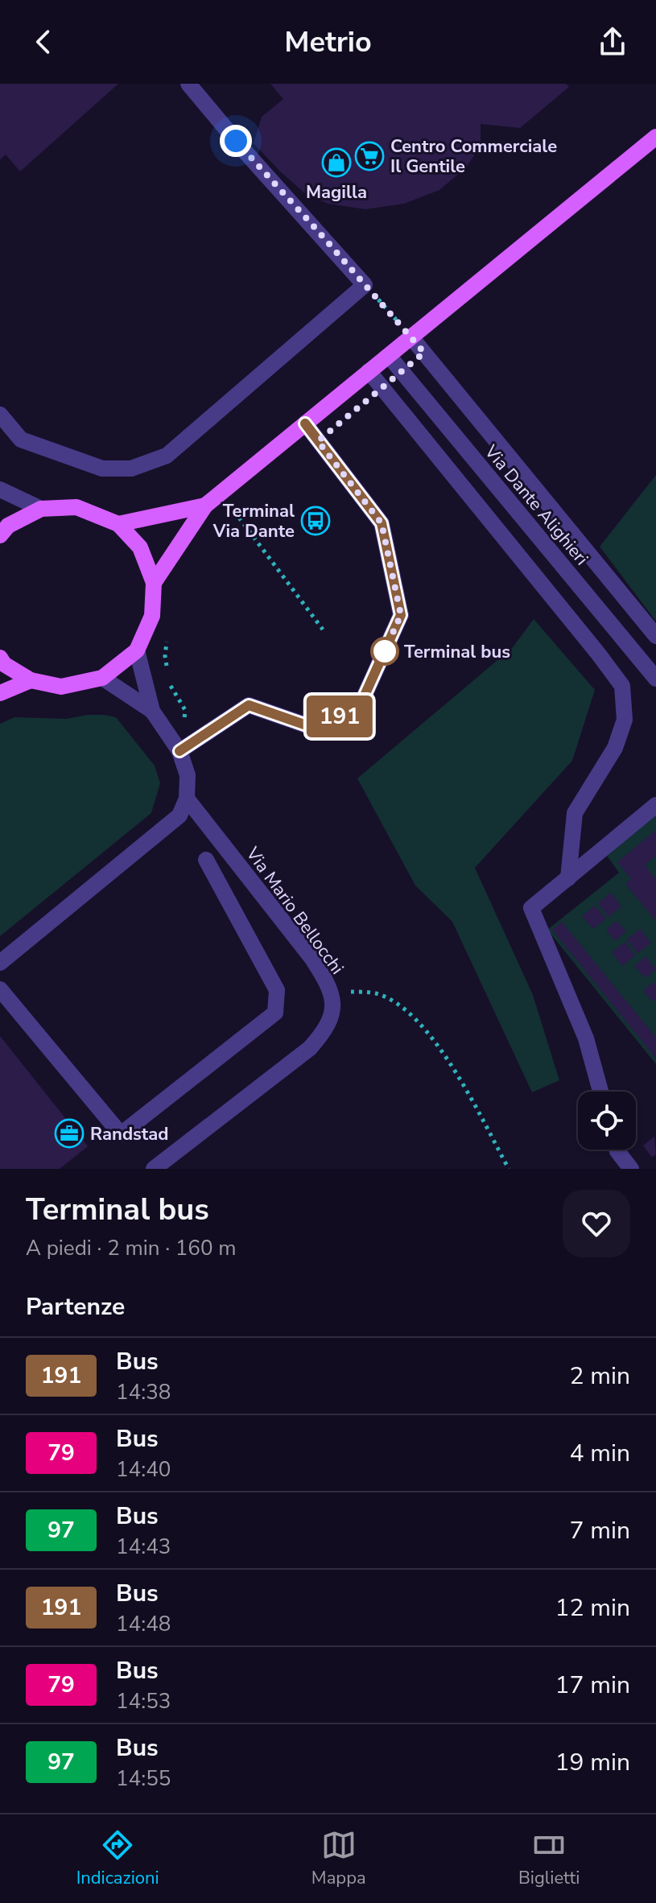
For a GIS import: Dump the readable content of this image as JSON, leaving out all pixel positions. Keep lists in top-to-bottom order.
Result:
{
  "streets": {
    "street": ["Via Dante Alighieri", "Via Mario Bellocchi"]
  },
  "places": {
    "supermarket": ["Centro Commerciale Il Gentile"],
    "shop": ["Magilla"],
    "bus stop": ["Terminal Via Dante"],
    "other": ["Terminal bus"],
    "office": ["Randstad"]
  },
  "lines": ["bus line 191"],
  "page": {
    "header": "Metrio",
    "on_map": "191",
    "heading": [
      ["Terminal bus", "A piedi · 2 min · 160 m"],
      "Partenze"
    ],
    "list": [
      {
        "mark": "191",
        "name": "Bus",
        "note": "14:38",
        "value": "2 min"
      },
      {
        "mark": "79",
        "name": "Bus",
        "note": "14:40",
        "value": "4 min"
      },
      {
        "mark": "97",
        "name": "Bus",
        "note": "14:43",
        "value": "7 min"
      },
      {
        "mark": "191",
        "name": "Bus",
        "note": "14:48",
        "value": "12 min"
      },
      {
        "mark": "79",
        "name": "Bus",
        "note": "14:53",
        "value": "17 min"
      },
      {
        "mark": "97",
        "name": "Bus",
        "note": "14:55",
        "value": "19 min"
      }
    ],
    "tabs": ["Indicazioni", "Mappa", "Biglietti"]
  }
}
